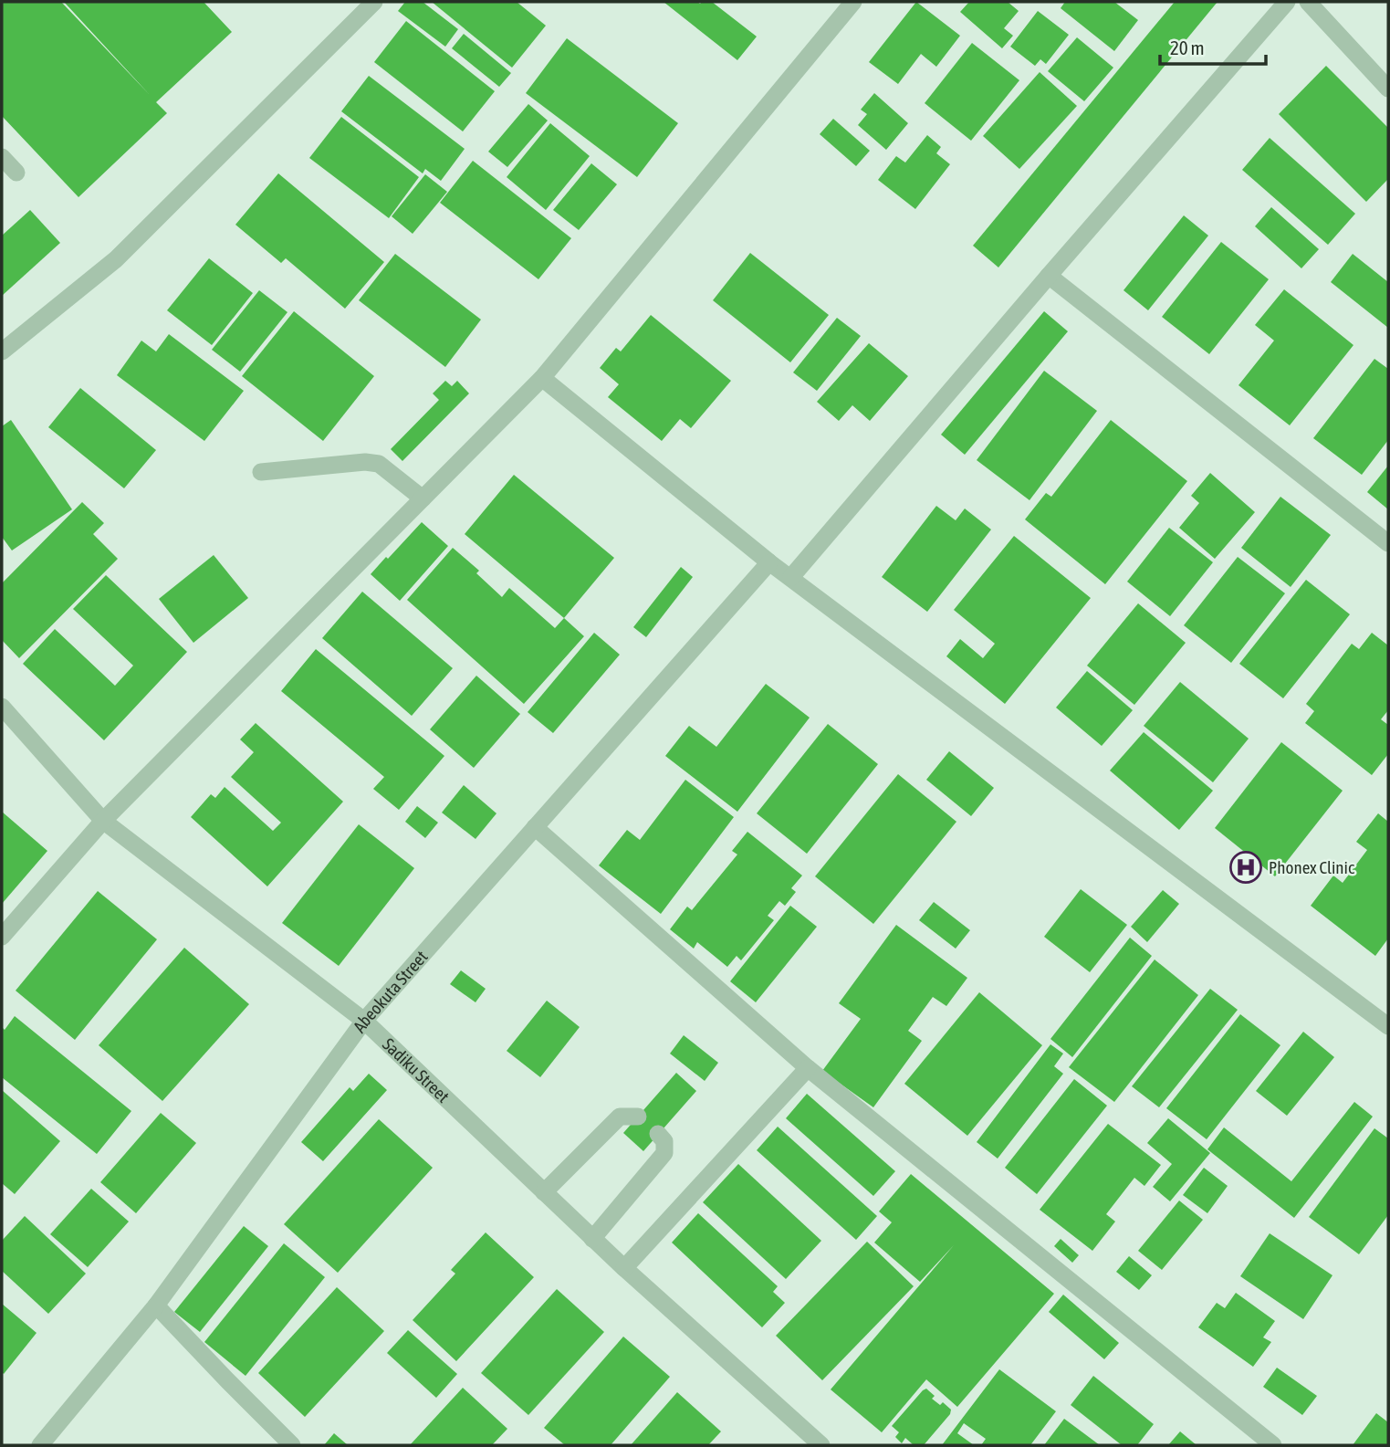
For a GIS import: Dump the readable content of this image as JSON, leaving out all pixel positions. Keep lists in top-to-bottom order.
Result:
{
  "streets": {
    "street": ["Abeokuta Street", "Sadiku Street"]
  },
  "crossings": [
    ["Abeokuta Street", "Sadiku Street"]
  ],
  "places": {
    "hospital": ["Phonex Clinic"]
  },
  "scale_bar": "20 m"
}
